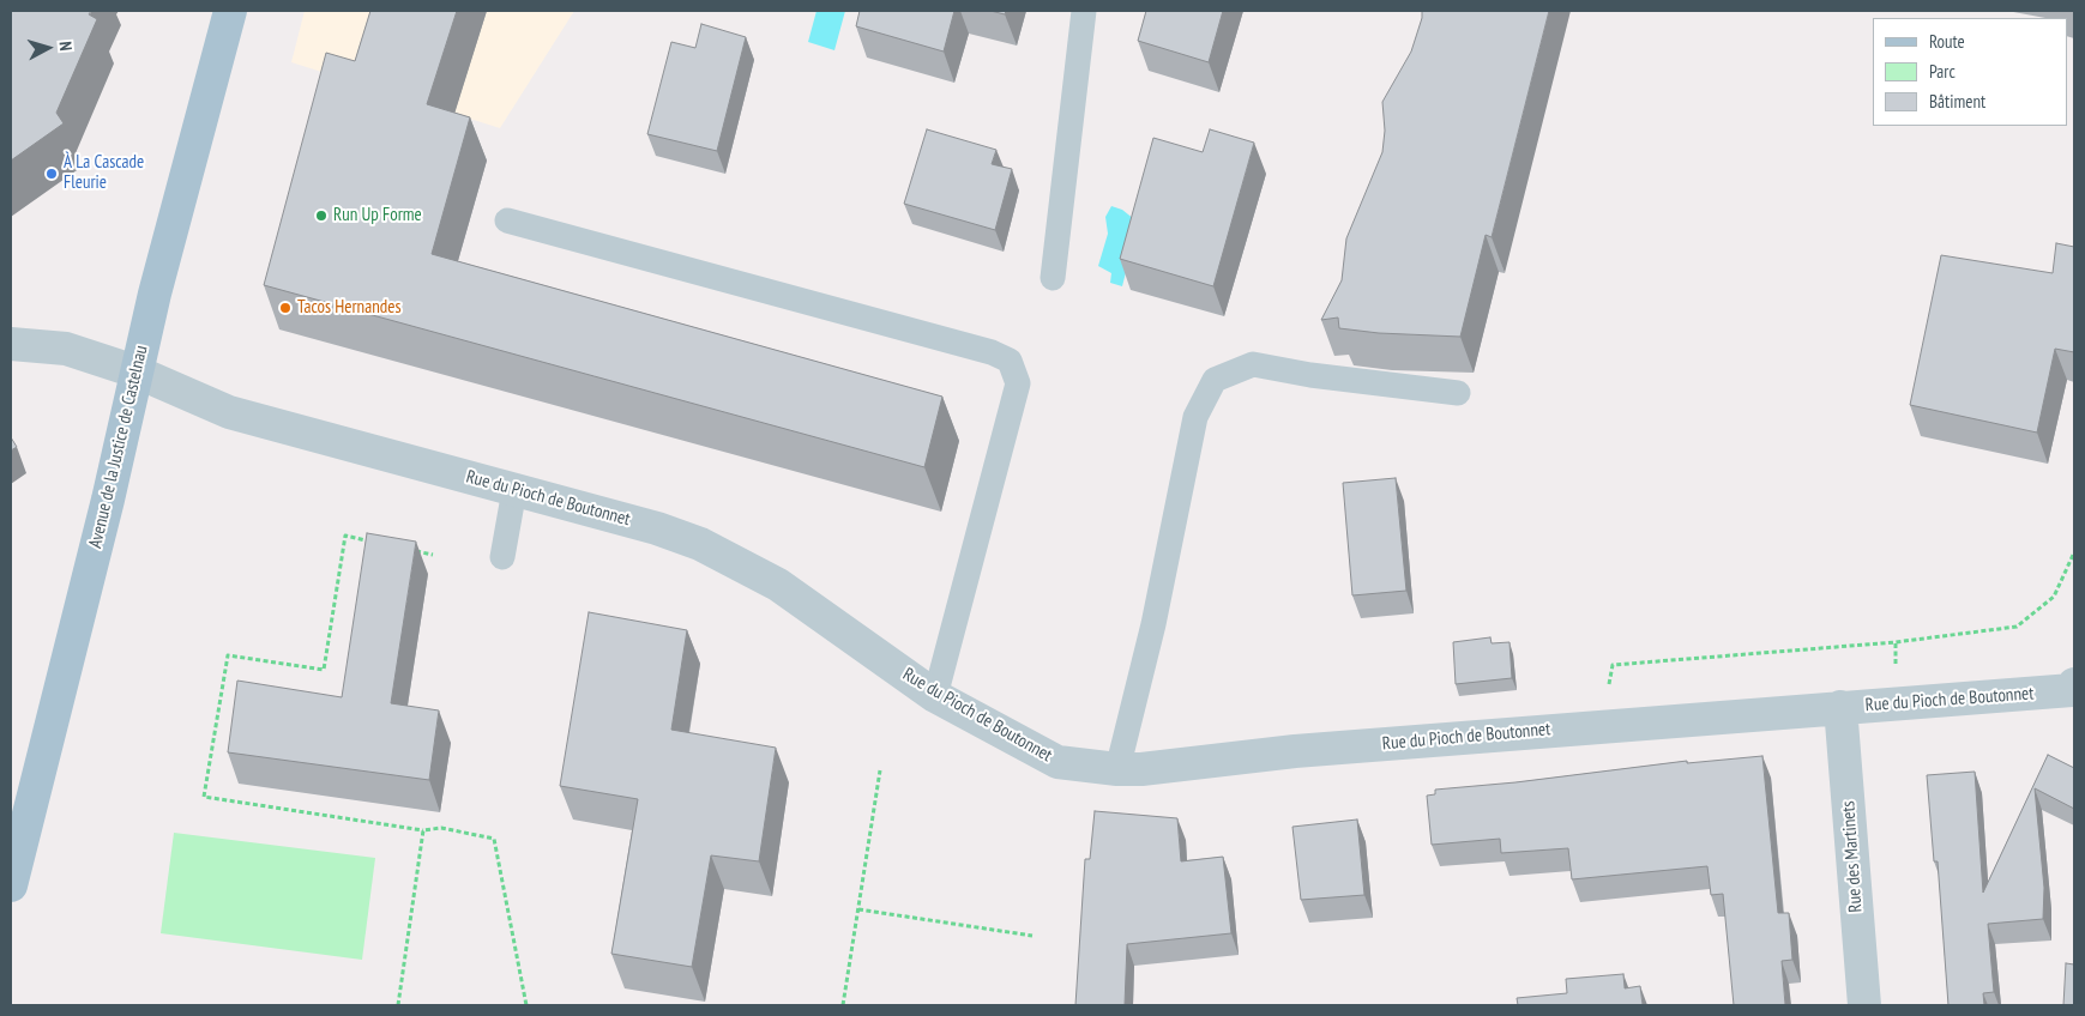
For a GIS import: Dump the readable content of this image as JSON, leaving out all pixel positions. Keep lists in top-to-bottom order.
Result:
{
  "streets": {
    "main road": ["Avenue de la Justice de Castelnau"],
    "street": ["Rue du Pioch de Boutonnet", "Rue des Martinets"]
  },
  "crossings": [
    ["Avenue de la Justice de Castelnau", "Rue du Pioch de Boutonnet"],
    ["Rue du Pioch de Boutonnet", "Rue des Martinets"]
  ],
  "places": ["À La Cascade Fleurie", "Run Up Forme", "Tacos Hernandes"],
  "legend": ["Route", "Parc", "Bâtiment"],
  "north": "right"
}
